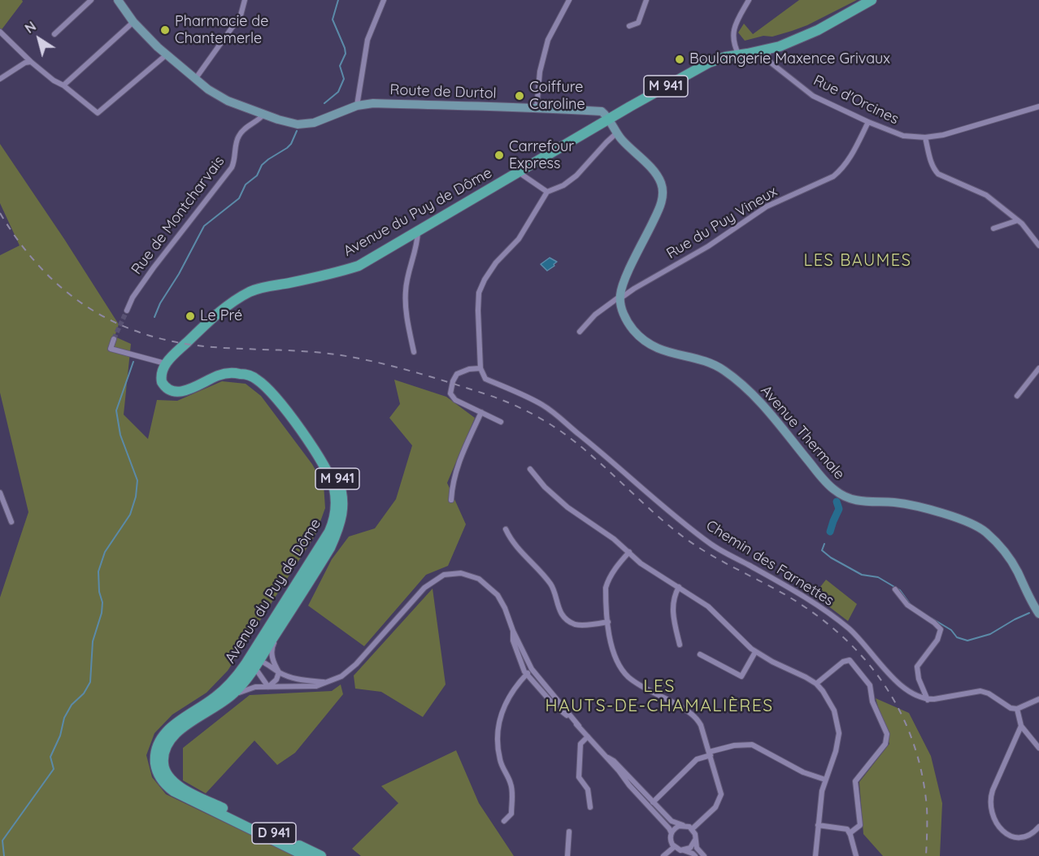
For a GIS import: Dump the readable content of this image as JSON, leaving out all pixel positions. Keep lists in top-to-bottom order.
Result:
{
  "streets": {
    "main road": [
      "M 941",
      "Route de Durtol",
      "Avenue du Puy de Dôme",
      "Avenue Thermale",
      "D 941"
    ],
    "street": [
      "Rue d'Orcines",
      "Rue de Montcharvais",
      "Rue du Puy Vineux",
      "Chemin des Farnettes"
    ]
  },
  "crossings": [
    ["Route de Durtol", "Avenue du Puy de Dôme"],
    ["Route de Durtol", "Rue de Montcharvais"],
    ["Rue d'Orcines", "Avenue du Puy de Dôme"],
    ["Rue d'Orcines", "Rue du Puy Vineux"],
    ["Rue du Puy Vineux", "Avenue Thermale"]
  ],
  "districts": ["LES BAUMES", "LES HAUTS-DE-CHAMALIÈRES"],
  "places": [
    "Pharmacie de Chantemerle",
    "Boulangerie Maxence Grivaux",
    "Coiffure Caroline",
    "Carrefour Express",
    "Le Pré"
  ],
  "north": "top left"
}
